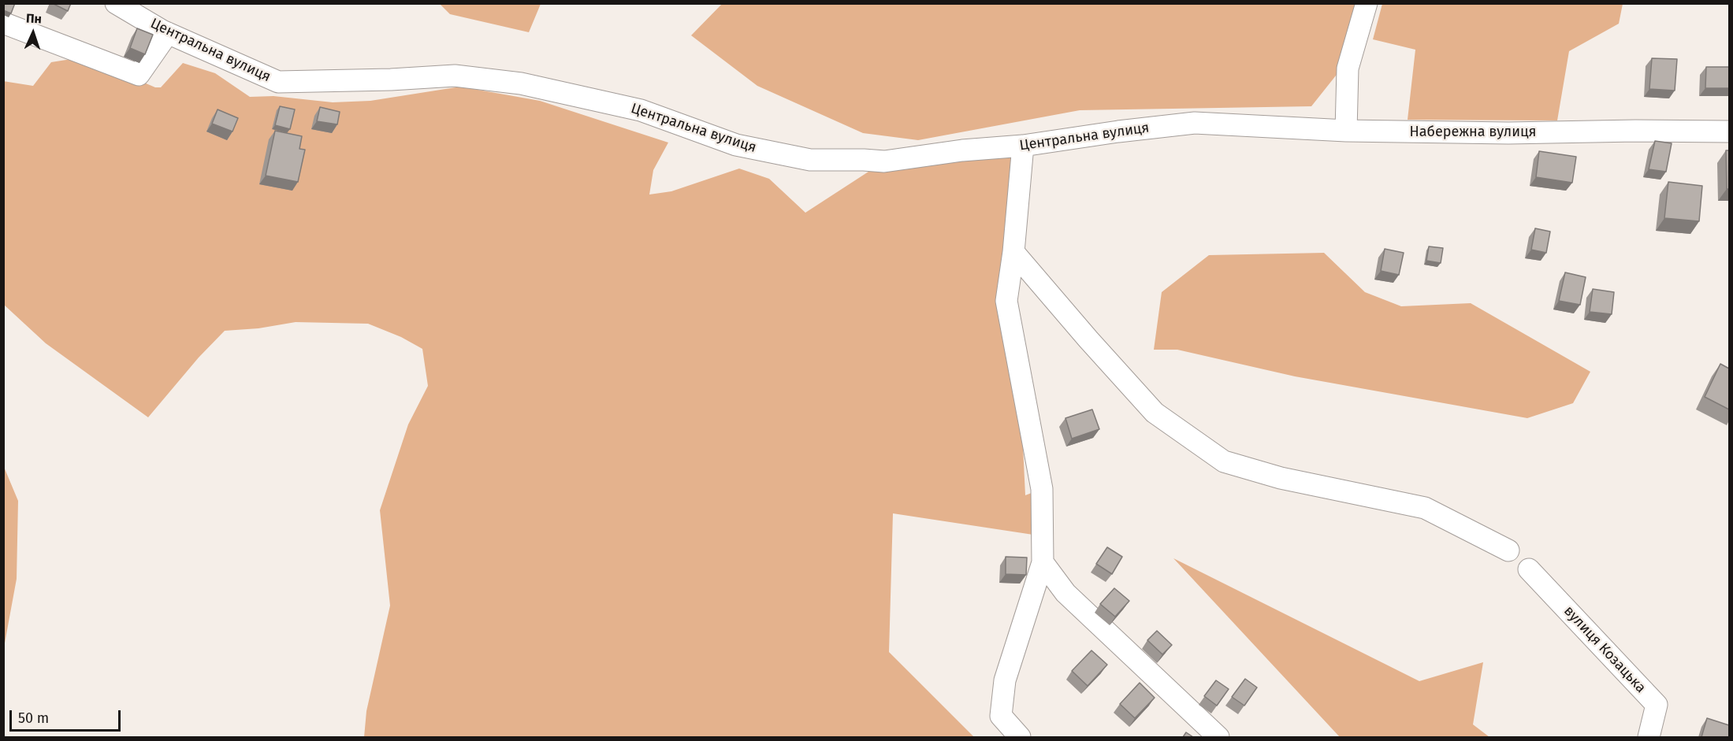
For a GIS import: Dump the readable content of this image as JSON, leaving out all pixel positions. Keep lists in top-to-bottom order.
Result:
{
  "streets": {
    "street": ["Центральна вулиця", "Набережна вулиця", "вулиця Козацька"]
  },
  "crossings": [
    ["Центральна вулиця", "Набережна вулиця"]
  ],
  "scale_bar": "50 m",
  "north": "top"
}
